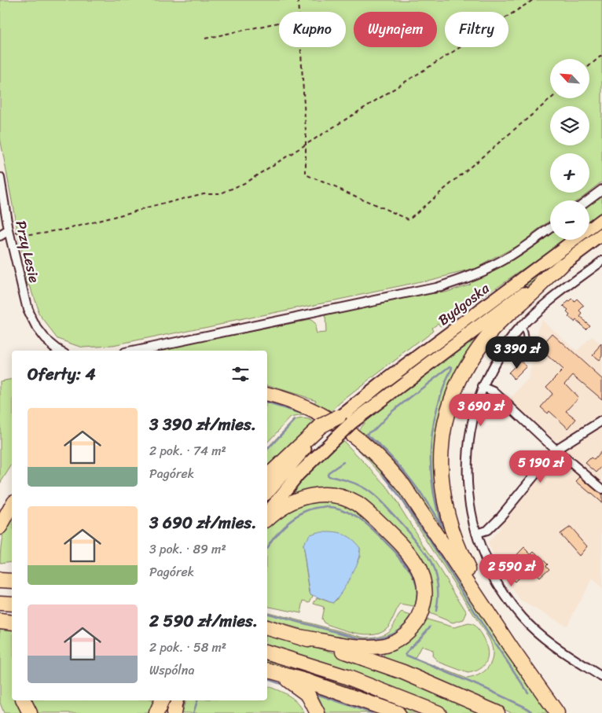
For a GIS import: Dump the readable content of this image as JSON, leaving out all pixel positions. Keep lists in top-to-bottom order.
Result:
{
  "streets": {
    "main road": ["Bydgoska"],
    "street": ["Przy Lesie"]
  },
  "north": "top left",
  "page": {
    "chip": ["Kupno", "Wynajem", "Filtry"],
    "map_buttons": ["+", "−"],
    "price": [
      "3 390 zł",
      "3 690 zł",
      "5 190 zł",
      "2 590 zł"
    ],
    "heading": "Oferty: 4",
    "list": [
      {
        "name": "3 390 zł/mies.",
        "note": "2 pok. · 74 m² · Pagórek"
      },
      {
        "name": "3 690 zł/mies.",
        "note": "3 pok. · 89 m² · Pagórek"
      },
      {
        "name": "2 590 zł/mies.",
        "note": "2 pok. · 58 m² · Wspólna"
      }
    ]
  }
}
